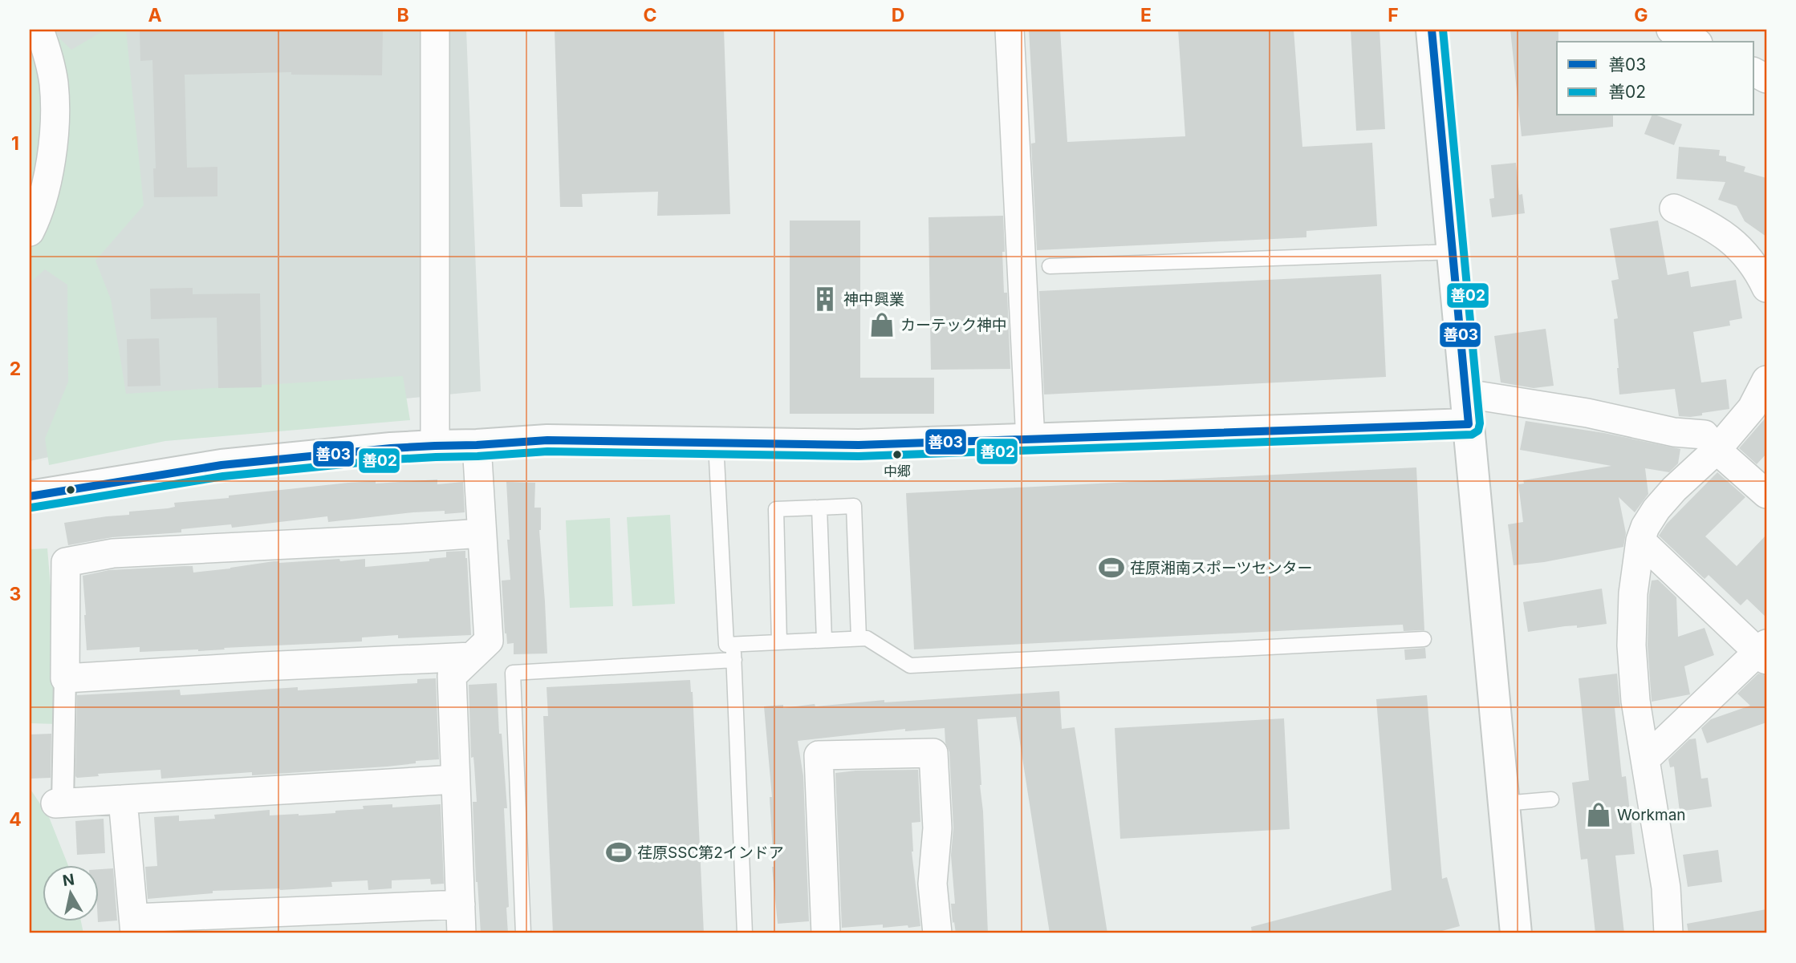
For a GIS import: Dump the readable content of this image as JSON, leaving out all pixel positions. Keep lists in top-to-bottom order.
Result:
{
  "places": {
    "building": ["神中興業"],
    "shop": ["カーテック神中", "Workman"],
    "other": ["中郷"],
    "sports": ["荏原湘南スポーツセンター", "荏原SSC第2インドア"]
  },
  "lines": ["transit line 善03", "transit line 善02"],
  "legend": ["善03", "善02"],
  "north": "top",
  "grid": {
    "columns": [
      "A",
      "B",
      "C",
      "D",
      "E",
      "F",
      "G"
    ],
    "rows": [
      "1",
      "2",
      "3",
      "4"
    ]
  }
}
